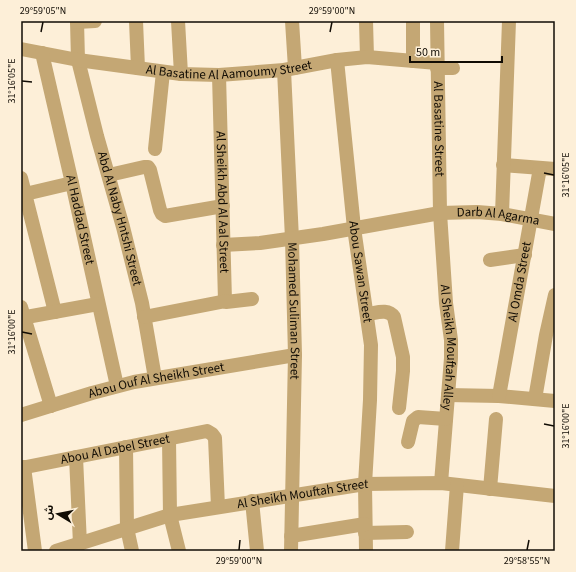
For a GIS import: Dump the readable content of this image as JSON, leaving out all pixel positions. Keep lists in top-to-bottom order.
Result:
{
  "streets": {
    "street": [
      "Al Basatine Al Aamoumy Street",
      "Al Basatine Street",
      "Al Sheikh Abd Al Aal Street",
      "Darb Al Agarma",
      "Abd Al Naby Hntshi Street",
      "Al Haddad Street",
      "Abou Sawan Street",
      "Al Omda Street",
      "Mohamed Suliman Street",
      "Al Sheikh Mouftah Alley",
      "Abou Ouf Al Sheikh Street",
      "Abou Al Dabel Street",
      "Al Sheikh Mouftah Street"
    ]
  },
  "crossings": [
    ["Al Basatine Al Aamoumy Street", "Al Basatine Street"],
    ["Al Basatine Al Aamoumy Street", "Al Sheikh Abd Al Aal Street"],
    ["Al Basatine Al Aamoumy Street", "Abd Al Naby Hntshi Street"],
    ["Al Basatine Al Aamoumy Street", "Al Haddad Street"],
    ["Al Basatine Al Aamoumy Street", "Abou Sawan Street"],
    ["Al Basatine Al Aamoumy Street", "Mohamed Suliman Street"],
    ["Al Basatine Street", "Darb Al Agarma"],
    ["Al Basatine Street", "Al Sheikh Mouftah Alley"],
    ["Al Sheikh Abd Al Aal Street", "Darb Al Agarma"],
    ["Darb Al Agarma", "Abou Sawan Street"],
    ["Darb Al Agarma", "Al Omda Street"],
    ["Darb Al Agarma", "Mohamed Suliman Street"],
    ["Darb Al Agarma", "Al Sheikh Mouftah Alley"],
    ["Abd Al Naby Hntshi Street", "Abou Ouf Al Sheikh Street"],
    ["Al Haddad Street", "Abou Ouf Al Sheikh Street"],
    ["Abou Sawan Street", "Al Sheikh Mouftah Street"],
    ["Mohamed Suliman Street", "Abou Ouf Al Sheikh Street"],
    ["Mohamed Suliman Street", "Al Sheikh Mouftah Street"],
    ["Al Sheikh Mouftah Alley", "Al Sheikh Mouftah Street"],
    ["Abou Al Dabel Street", "Al Sheikh Mouftah Street"]
  ],
  "scale_bar": "50 m",
  "north": "left",
  "coordinates": [
    "29°59'05\"N",
    "29°59'00\"N",
    "31°16'05\"E",
    "31°16'00\"E",
    "29°58'55\"N"
  ]
}
